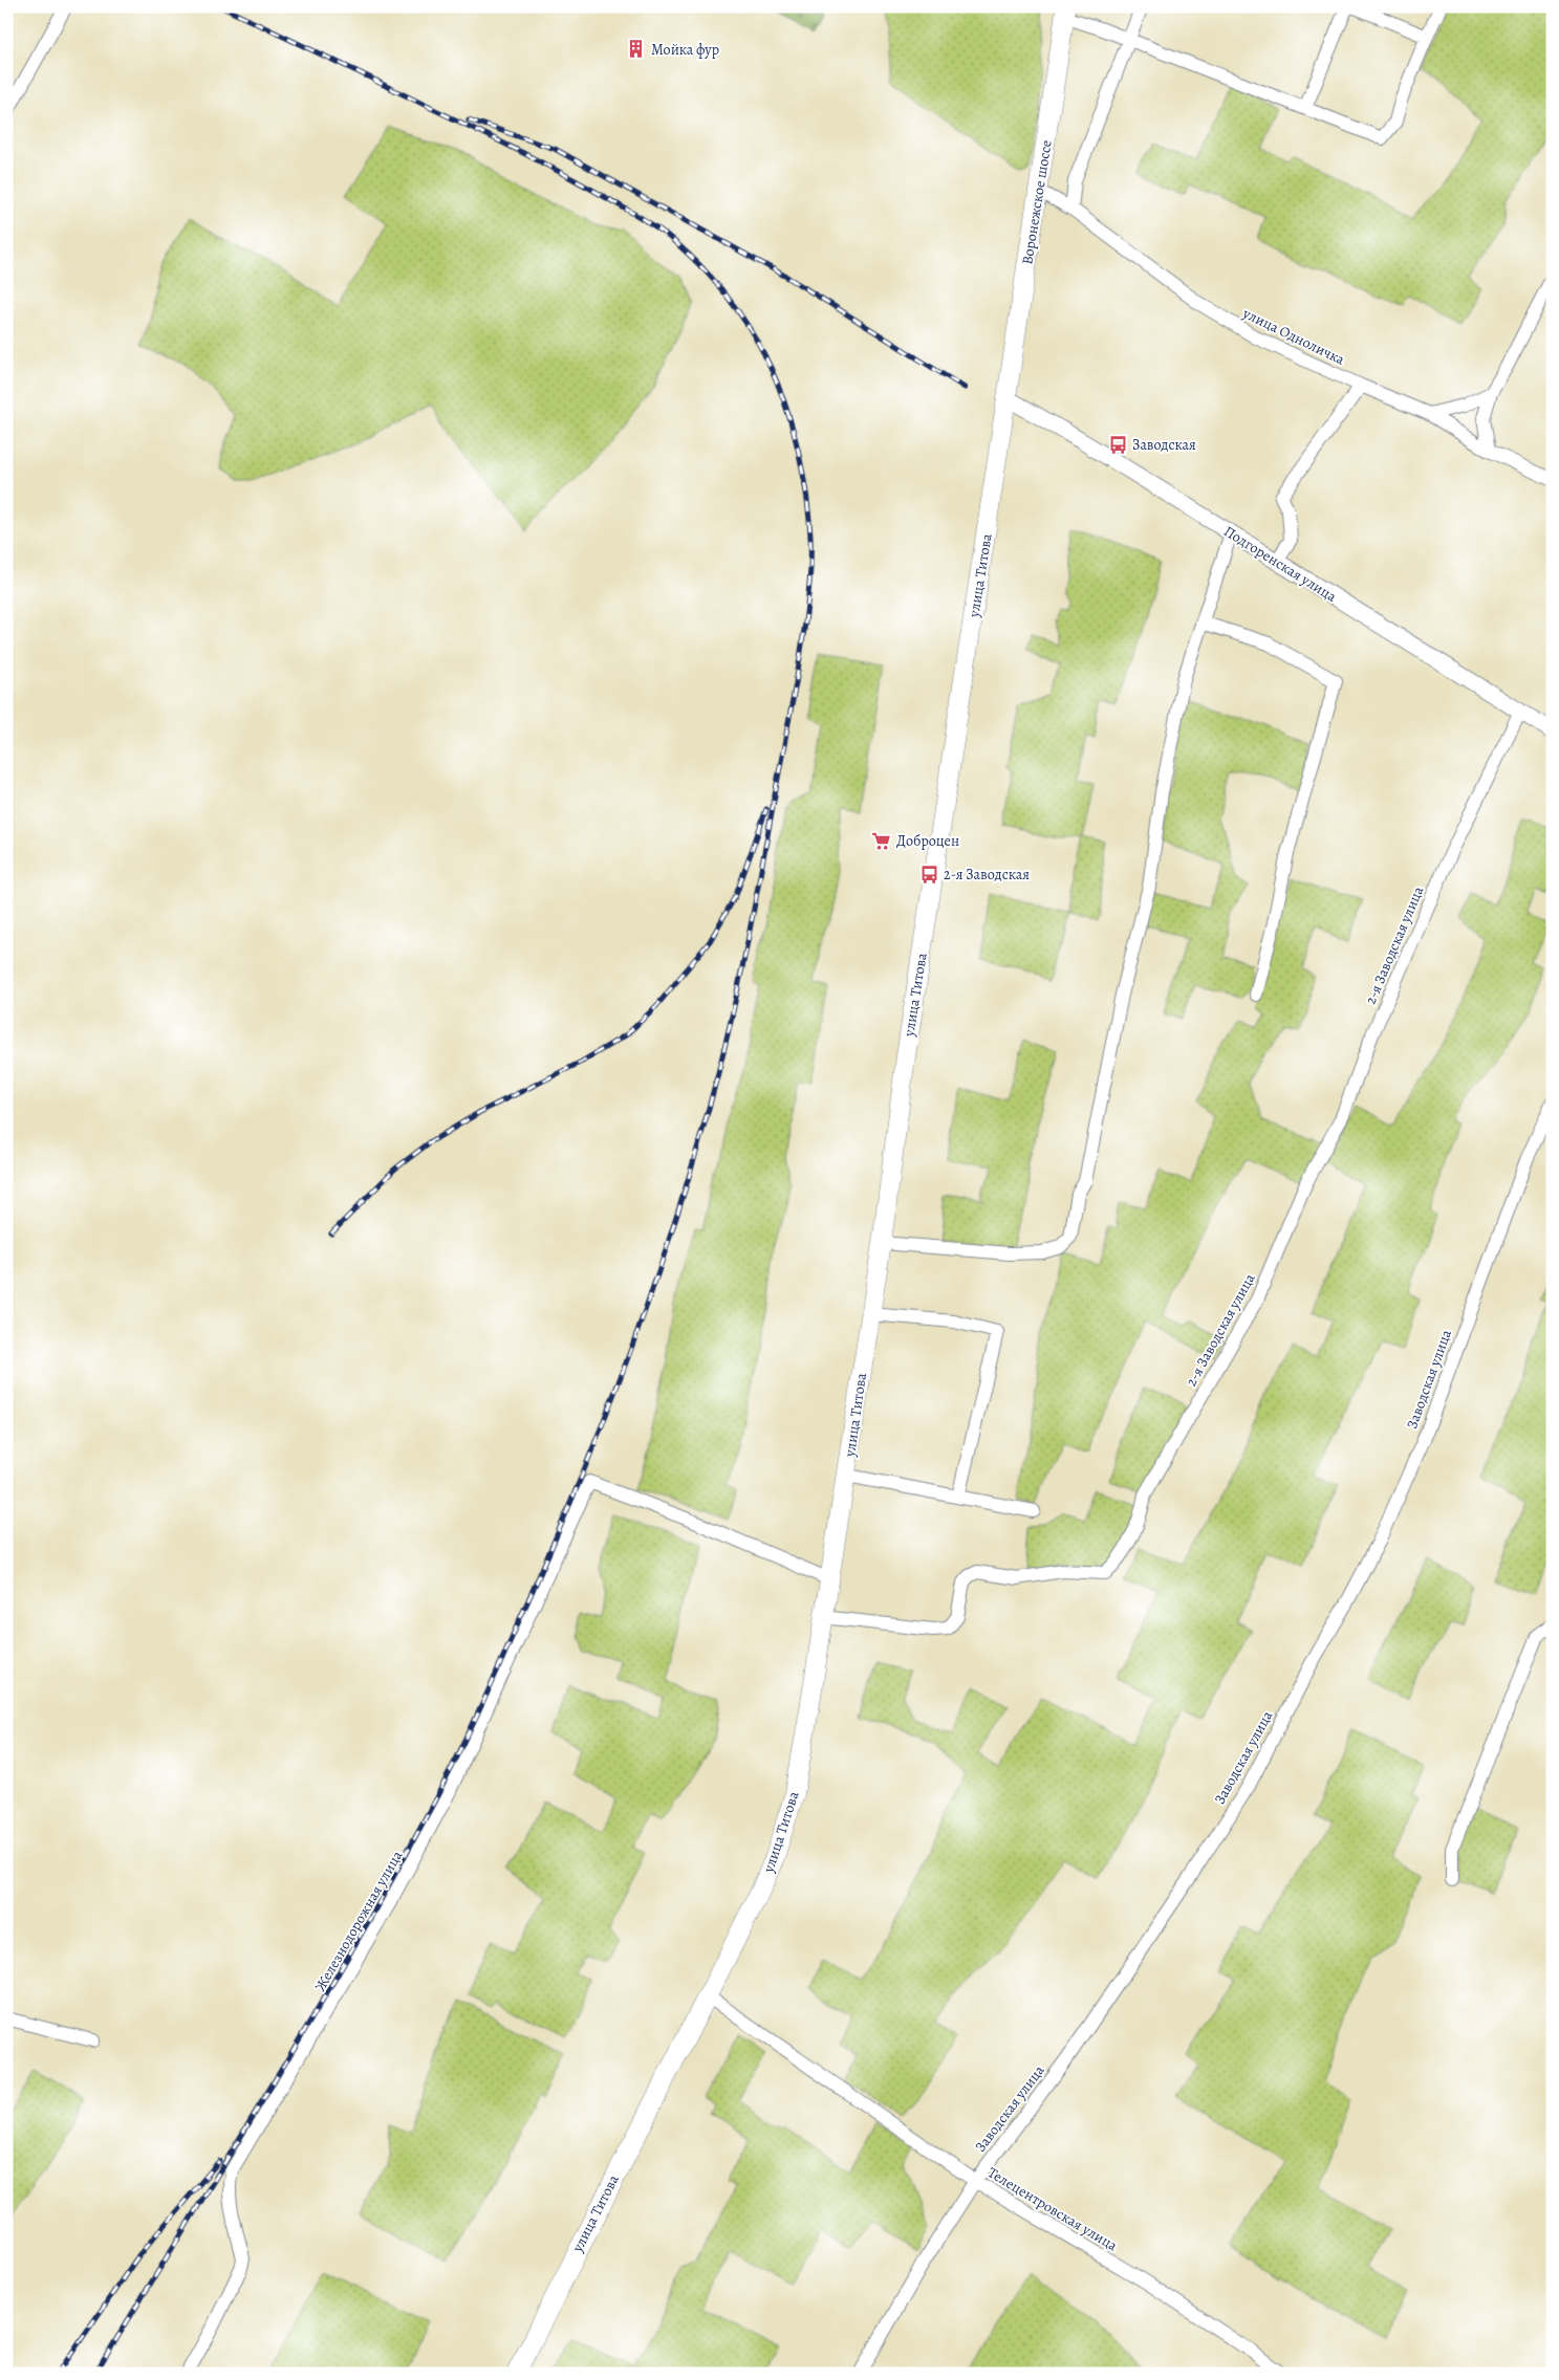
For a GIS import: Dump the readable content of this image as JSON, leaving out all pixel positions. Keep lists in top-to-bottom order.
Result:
{
  "streets": {
    "main road": ["Воронежское шоссе", "улица Титова"],
    "street": [
      "улица Одноличка",
      "Подгоренская улица",
      "2-я Заводская улица",
      "Заводская улица",
      "Железнодорожная улица",
      "Телецентровская улица"
    ]
  },
  "crossings": [
    ["Воронежское шоссе", "улица Одноличка"],
    ["Воронежское шоссе", "Подгоренская улица"],
    ["Воронежское шоссе", "улица Титова"],
    ["Подгоренская улица", "улица Титова"],
    ["Подгоренская улица", "2-я Заводская улица"],
    ["улица Титова", "2-я Заводская улица"],
    ["улица Титова", "Железнодорожная улица"],
    ["улица Титова", "Телецентровская улица"],
    ["Заводская улица", "Телецентровская улица"]
  ],
  "places": {
    "building": ["Мойка фур"],
    "bus stop": ["Заводская", "2-я Заводская"],
    "supermarket": ["Доброцен"]
  }
}
